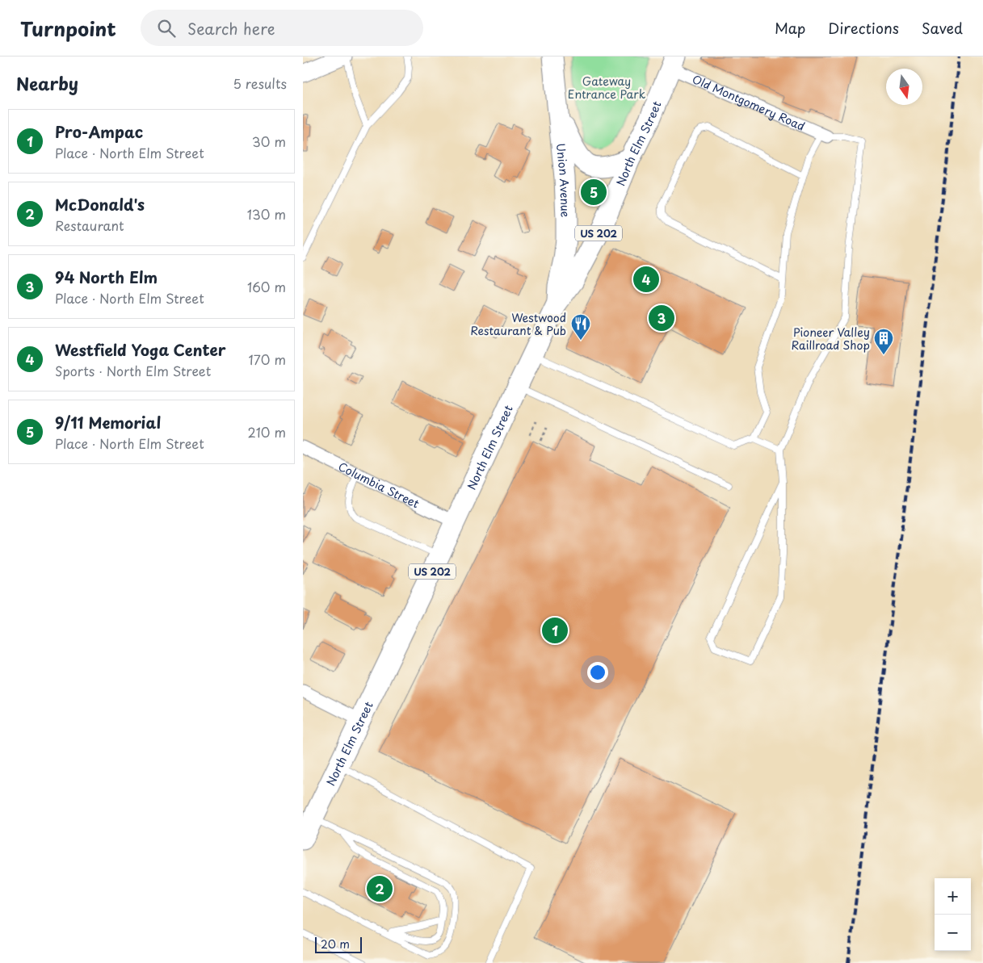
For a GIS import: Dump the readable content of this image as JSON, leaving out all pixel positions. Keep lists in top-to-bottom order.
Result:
{
  "streets": {
    "highway": ["North Elm Street", "Union Avenue", "US 202"],
    "street": ["Old Montgomery Road", "Columbia Street"]
  },
  "crossings": [
    ["Old Montgomery Road", "North Elm Street"],
    ["North Elm Street", "Union Avenue"],
    ["North Elm Street", "Columbia Street"]
  ],
  "parks": ["Gateway Entrance Park"],
  "places": {
    "restaurant": ["Westwood Restaurant & Pub"],
    "building": ["Pioneer Valley Raillroad Shop"]
  },
  "scale_bar": "20 m",
  "north": "bottom",
  "page": {
    "header": "Turnpoint",
    "search": "Search here",
    "nav": ["Map", "Directions", "Saved"],
    "heading": ["Nearby", "5 results"],
    "list": [
      {
        "mark": "1",
        "name": "Pro-Ampac",
        "note": "Place · North Elm Street",
        "value": "30 m"
      },
      {
        "mark": "2",
        "name": "McDonald's",
        "note": "Restaurant",
        "value": "130 m"
      },
      {
        "mark": "3",
        "name": "94 North Elm",
        "note": "Place · North Elm Street",
        "value": "160 m"
      },
      {
        "mark": "4",
        "name": "Westfield Yoga Center",
        "note": "Sports · North Elm Street",
        "value": "170 m"
      },
      {
        "mark": "5",
        "name": "9/11 Memorial",
        "note": "Place · North Elm Street",
        "value": "210 m"
      }
    ],
    "pins": [
      "5",
      "4",
      "3",
      "1",
      "2"
    ],
    "map_buttons": ["+", "−"],
    "scale": "20 m"
  }
}
